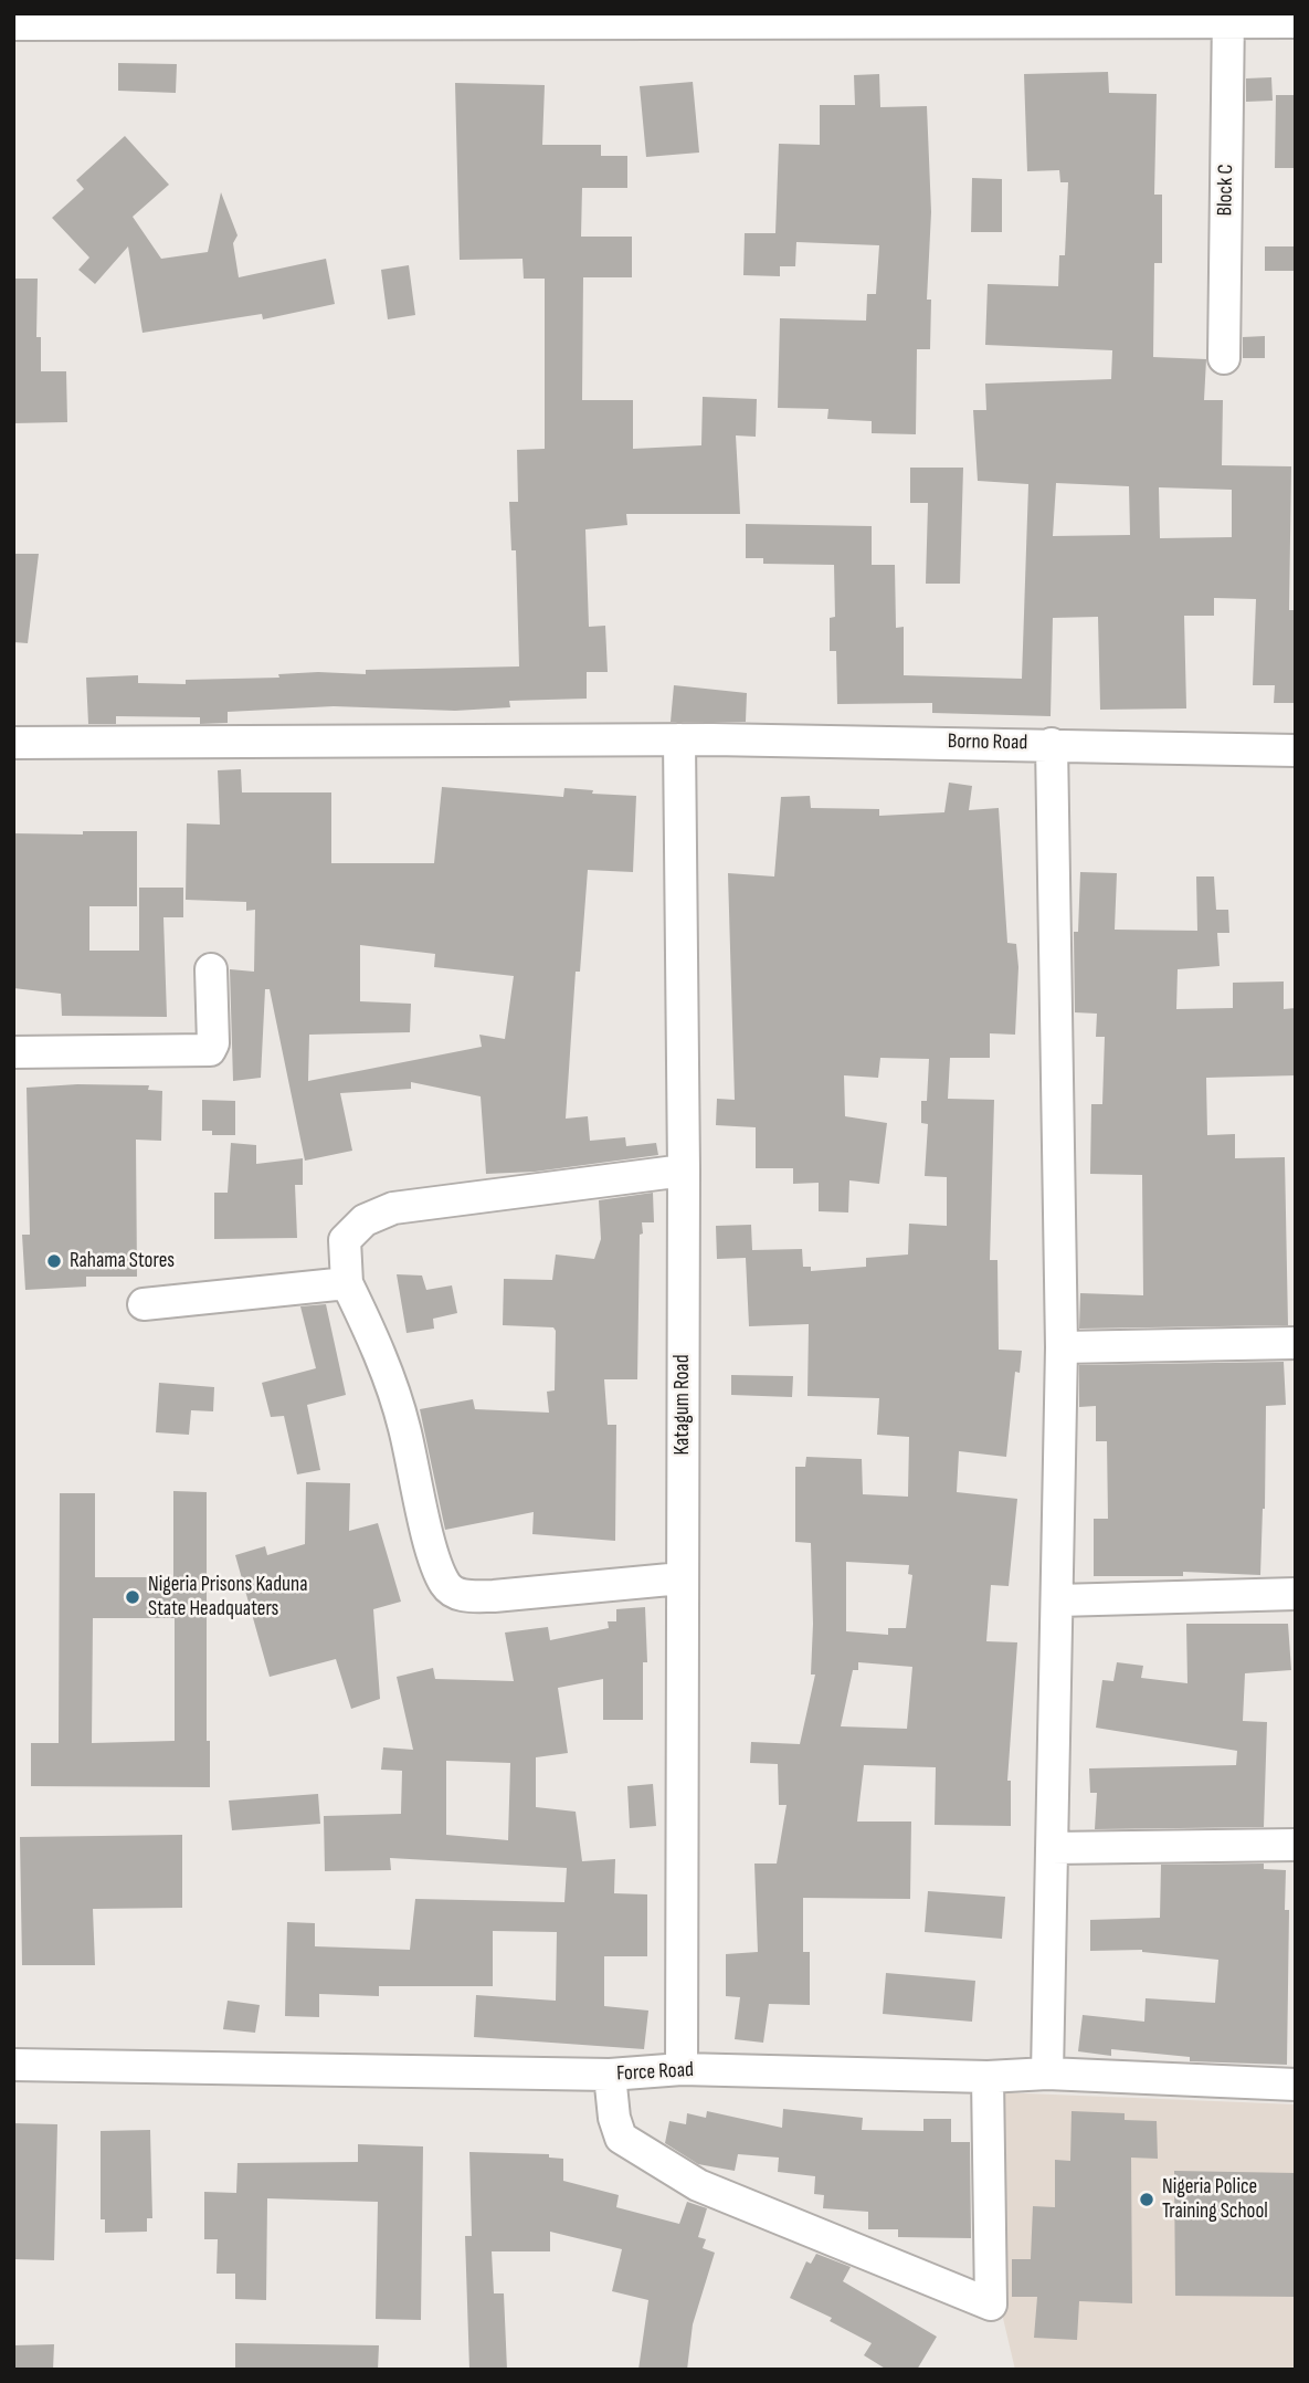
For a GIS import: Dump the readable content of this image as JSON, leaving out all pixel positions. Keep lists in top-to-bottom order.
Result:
{
  "streets": {
    "street": [
      "Block C",
      "Borno Road",
      "Katagum Road",
      "Force Road"
    ]
  },
  "crossings": [
    ["Borno Road", "Katagum Road"],
    ["Katagum Road", "Force Road"]
  ],
  "places": ["Rahama Stores", "Nigeria Prisons Kaduna State Headquaters", "Nigeria Police Training School"]
}
